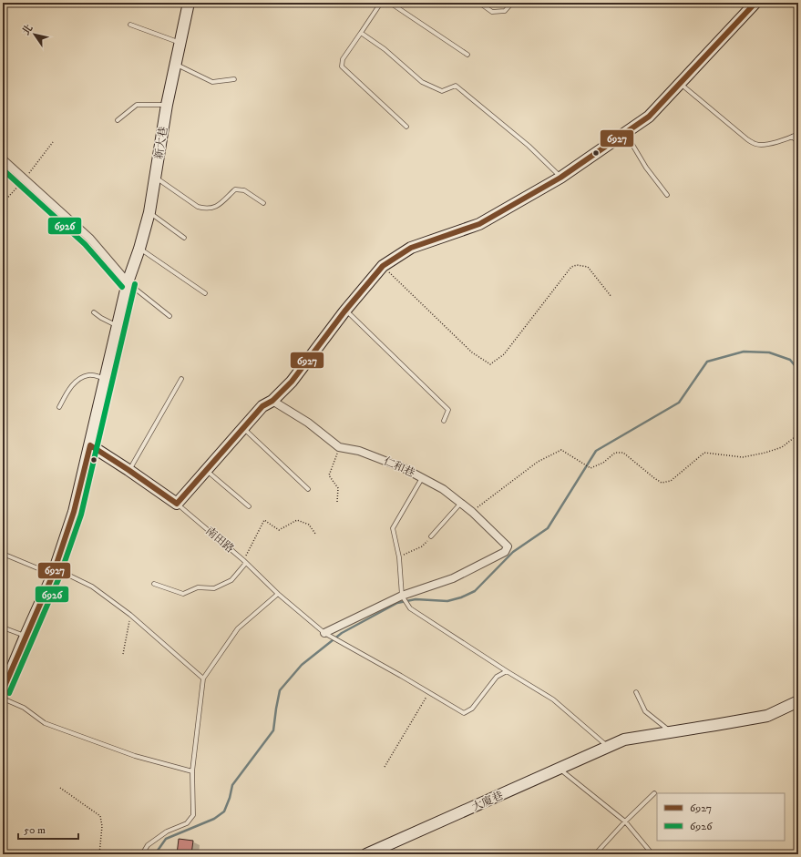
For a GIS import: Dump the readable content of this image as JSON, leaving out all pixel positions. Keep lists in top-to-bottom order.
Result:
{
  "streets": {
    "street": [
      "新大巷",
      "仁和巷",
      "南田路",
      "大廈巷"
    ]
  },
  "lines": ["transit line 6927", "transit line 6926"],
  "legend": ["6927", "6926"],
  "scale_bar": "50 m",
  "north": "top left"
}
